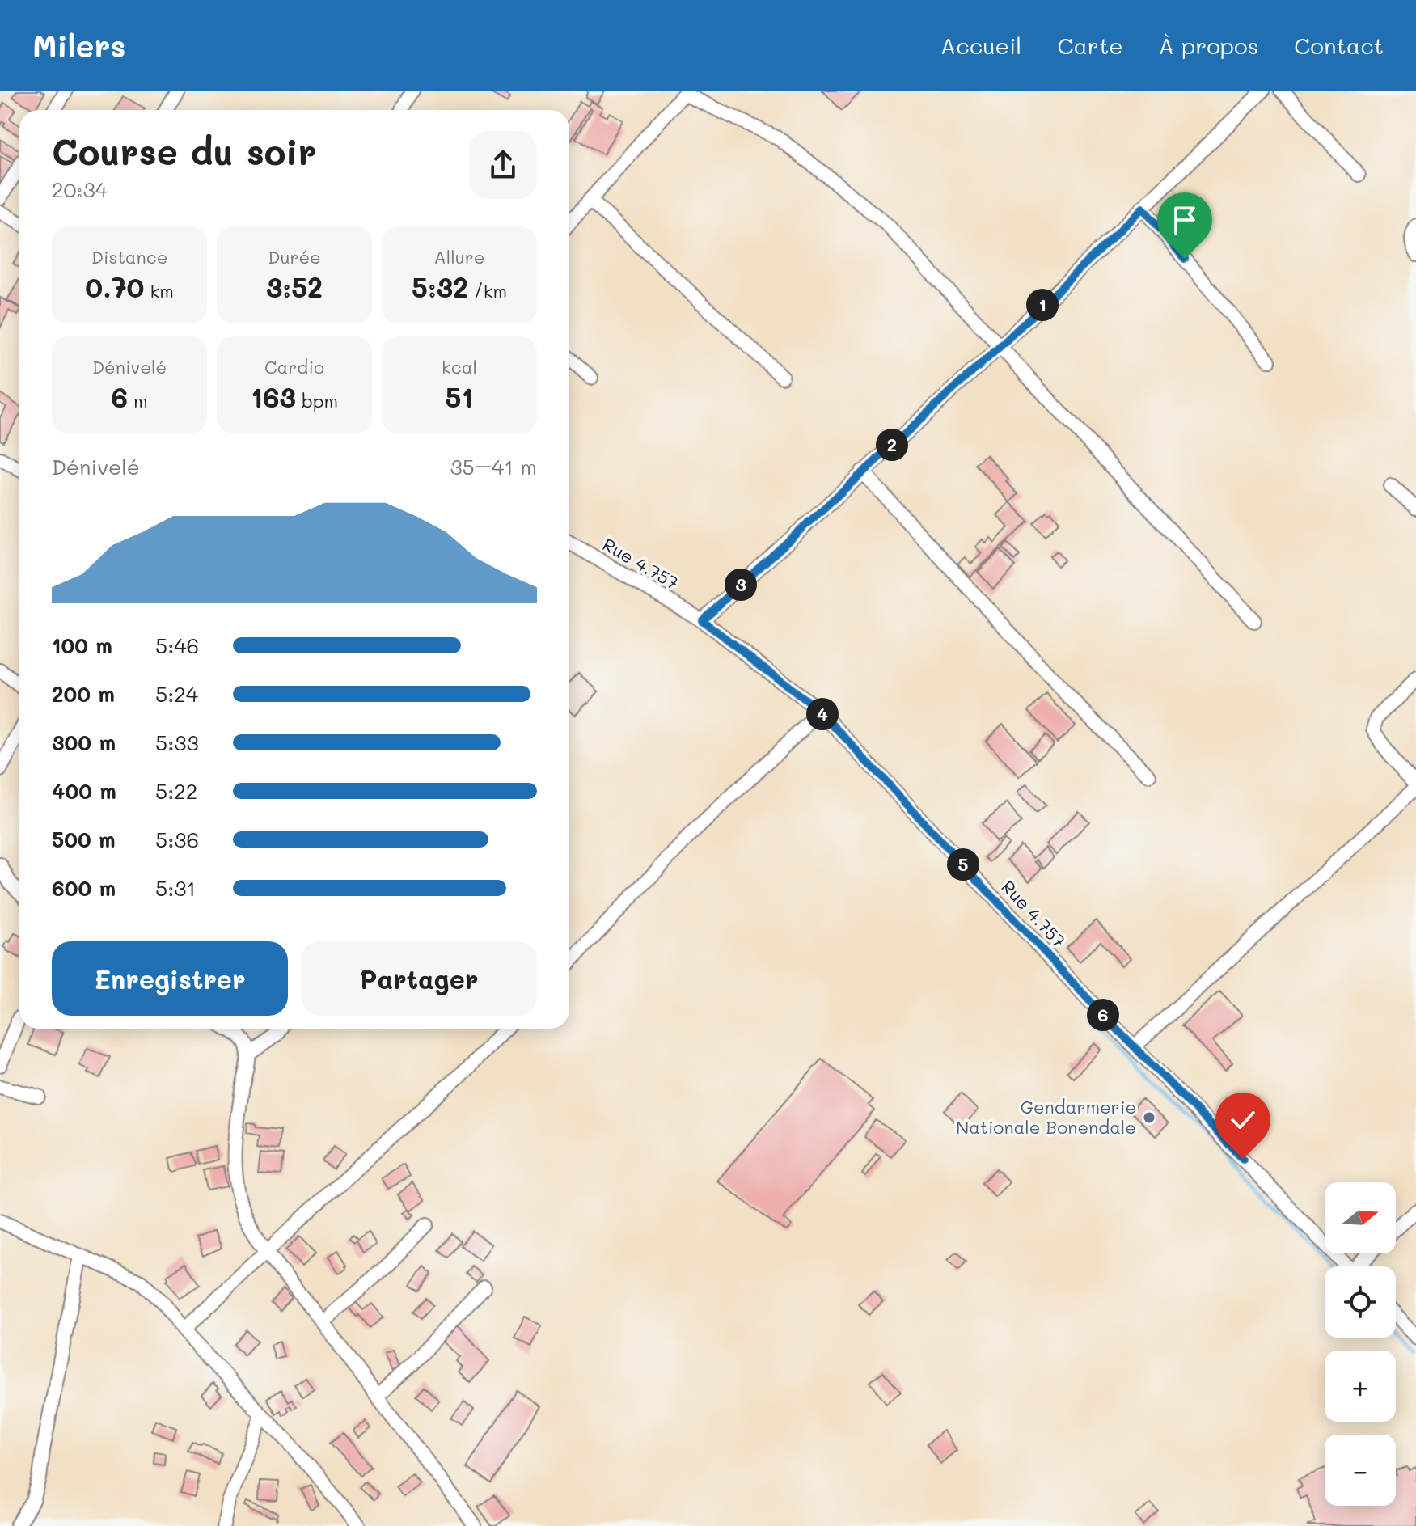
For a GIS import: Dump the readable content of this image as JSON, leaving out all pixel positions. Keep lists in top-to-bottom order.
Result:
{
  "streets": {
    "street": ["Rue 4.757"]
  },
  "places": ["Gendarmerie Nationale Bonendale"],
  "north": "right",
  "page": {
    "header": "Milers",
    "nav": [
      "Accueil",
      "Carte",
      "À propos",
      "Contact"
    ],
    "heading": ["Course du soir", "20:34"],
    "stats": [
      ["Distance", "0.70 km"],
      ["Durée", "3:52"],
      ["Allure", "5:32 /km"],
      ["Dénivelé", "6 m"],
      ["Cardio", "163 bpm"],
      ["kcal", "51"]
    ],
    "pins": [
      "1",
      "2",
      "3",
      "4",
      "5",
      "6"
    ],
    "chart": ["Dénivelé", "35–41 m"],
    "list": [
      {
        "name": "100 m",
        "note": "5:46"
      },
      {
        "name": "200 m",
        "note": "5:24"
      },
      {
        "name": "300 m",
        "note": "5:33"
      },
      {
        "name": "400 m",
        "note": "5:22"
      },
      {
        "name": "500 m",
        "note": "5:36"
      },
      {
        "name": "600 m",
        "note": "5:31"
      }
    ],
    "buttons": ["Enregistrer", "Partager"],
    "map_buttons": ["+", "−"]
  }
}
